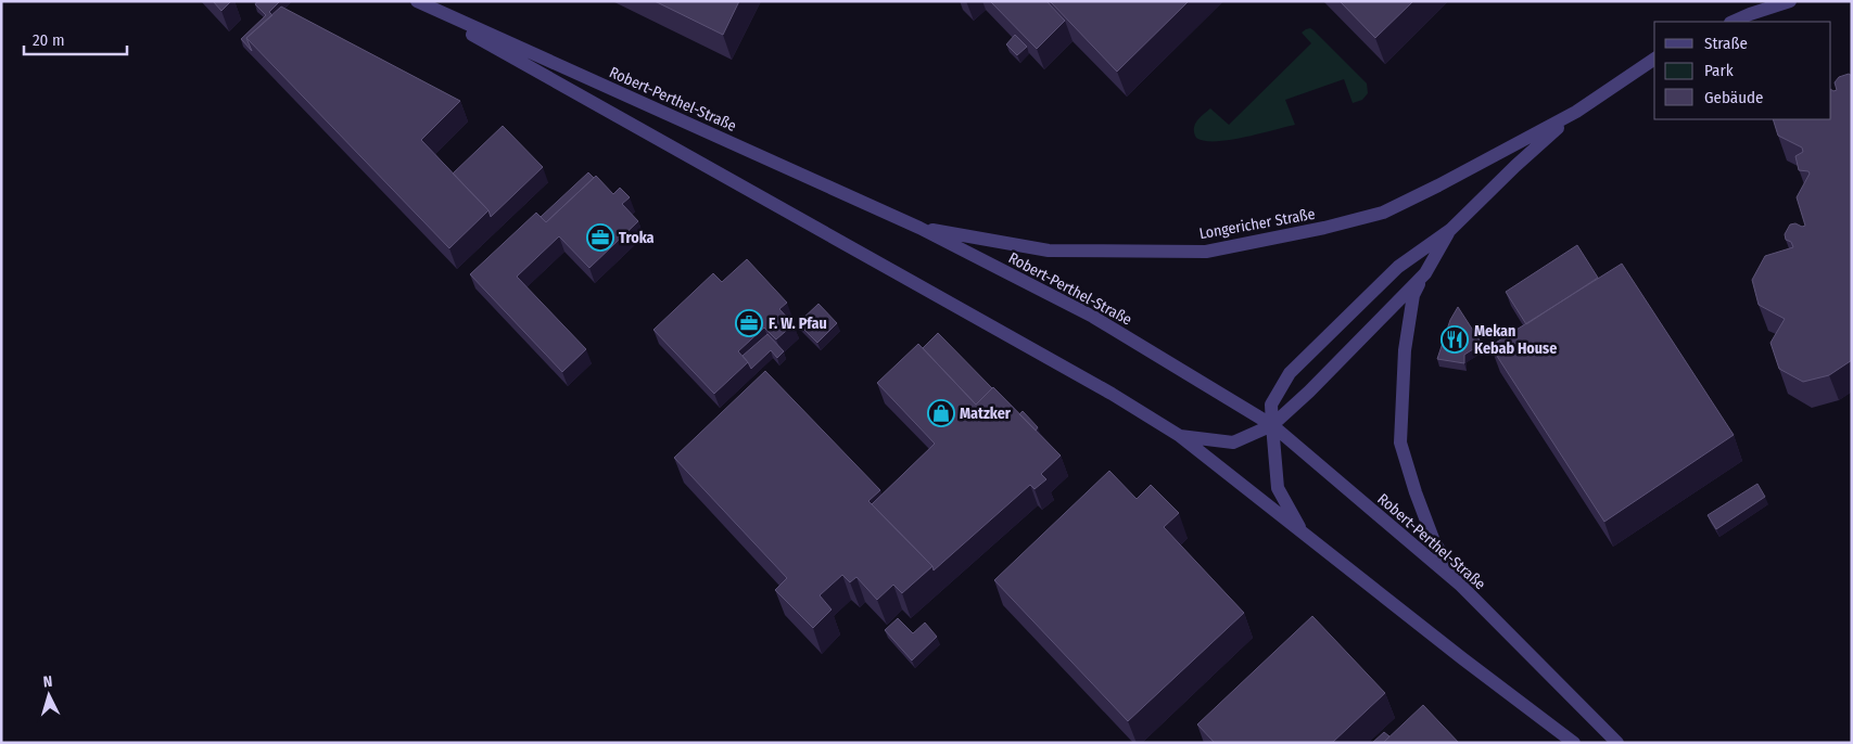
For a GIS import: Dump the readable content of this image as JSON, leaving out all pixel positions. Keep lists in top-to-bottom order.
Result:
{
  "streets": {
    "street": ["Robert-Perthel-Straße", "Longericher Straße"]
  },
  "crossings": [
    ["Robert-Perthel-Straße", "Longericher Straße"]
  ],
  "places": {
    "office": ["Troka", "F. W. Pfau"],
    "restaurant": ["Mekan Kebab House"],
    "shop": ["Matzker"]
  },
  "legend": ["Straße", "Park", "Gebäude"],
  "scale_bar": "20 m",
  "north": "top"
}
